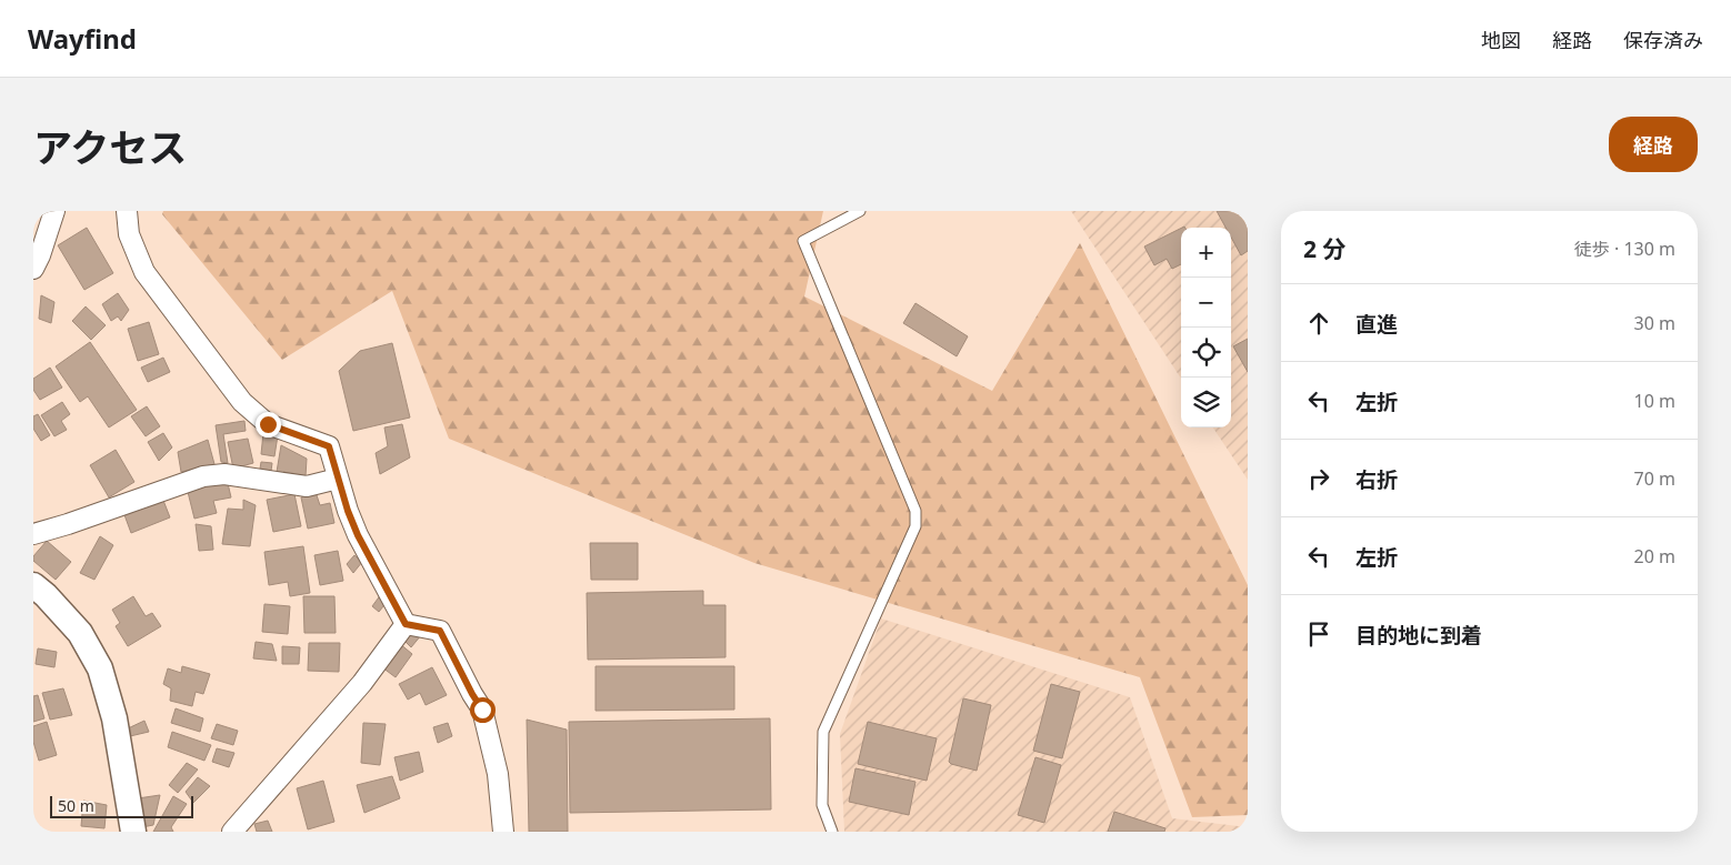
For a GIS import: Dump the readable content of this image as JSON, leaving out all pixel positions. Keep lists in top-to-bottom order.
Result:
{
  "scale_bar": "50 m",
  "page": {
    "header": "Wayfind",
    "nav": ["地図", "経路", "保存済み"],
    "title": "アクセス",
    "buttons": "経路",
    "heading": ["2 分", "徒歩 · 130 m"],
    "map_buttons": ["+", "−"],
    "list": [
      ["直進", "30 m"],
      ["左折", "10 m"],
      ["右折", "70 m"],
      ["左折", "20 m"],
      "目的地に到着"
    ],
    "scale": "50 m"
  }
}
